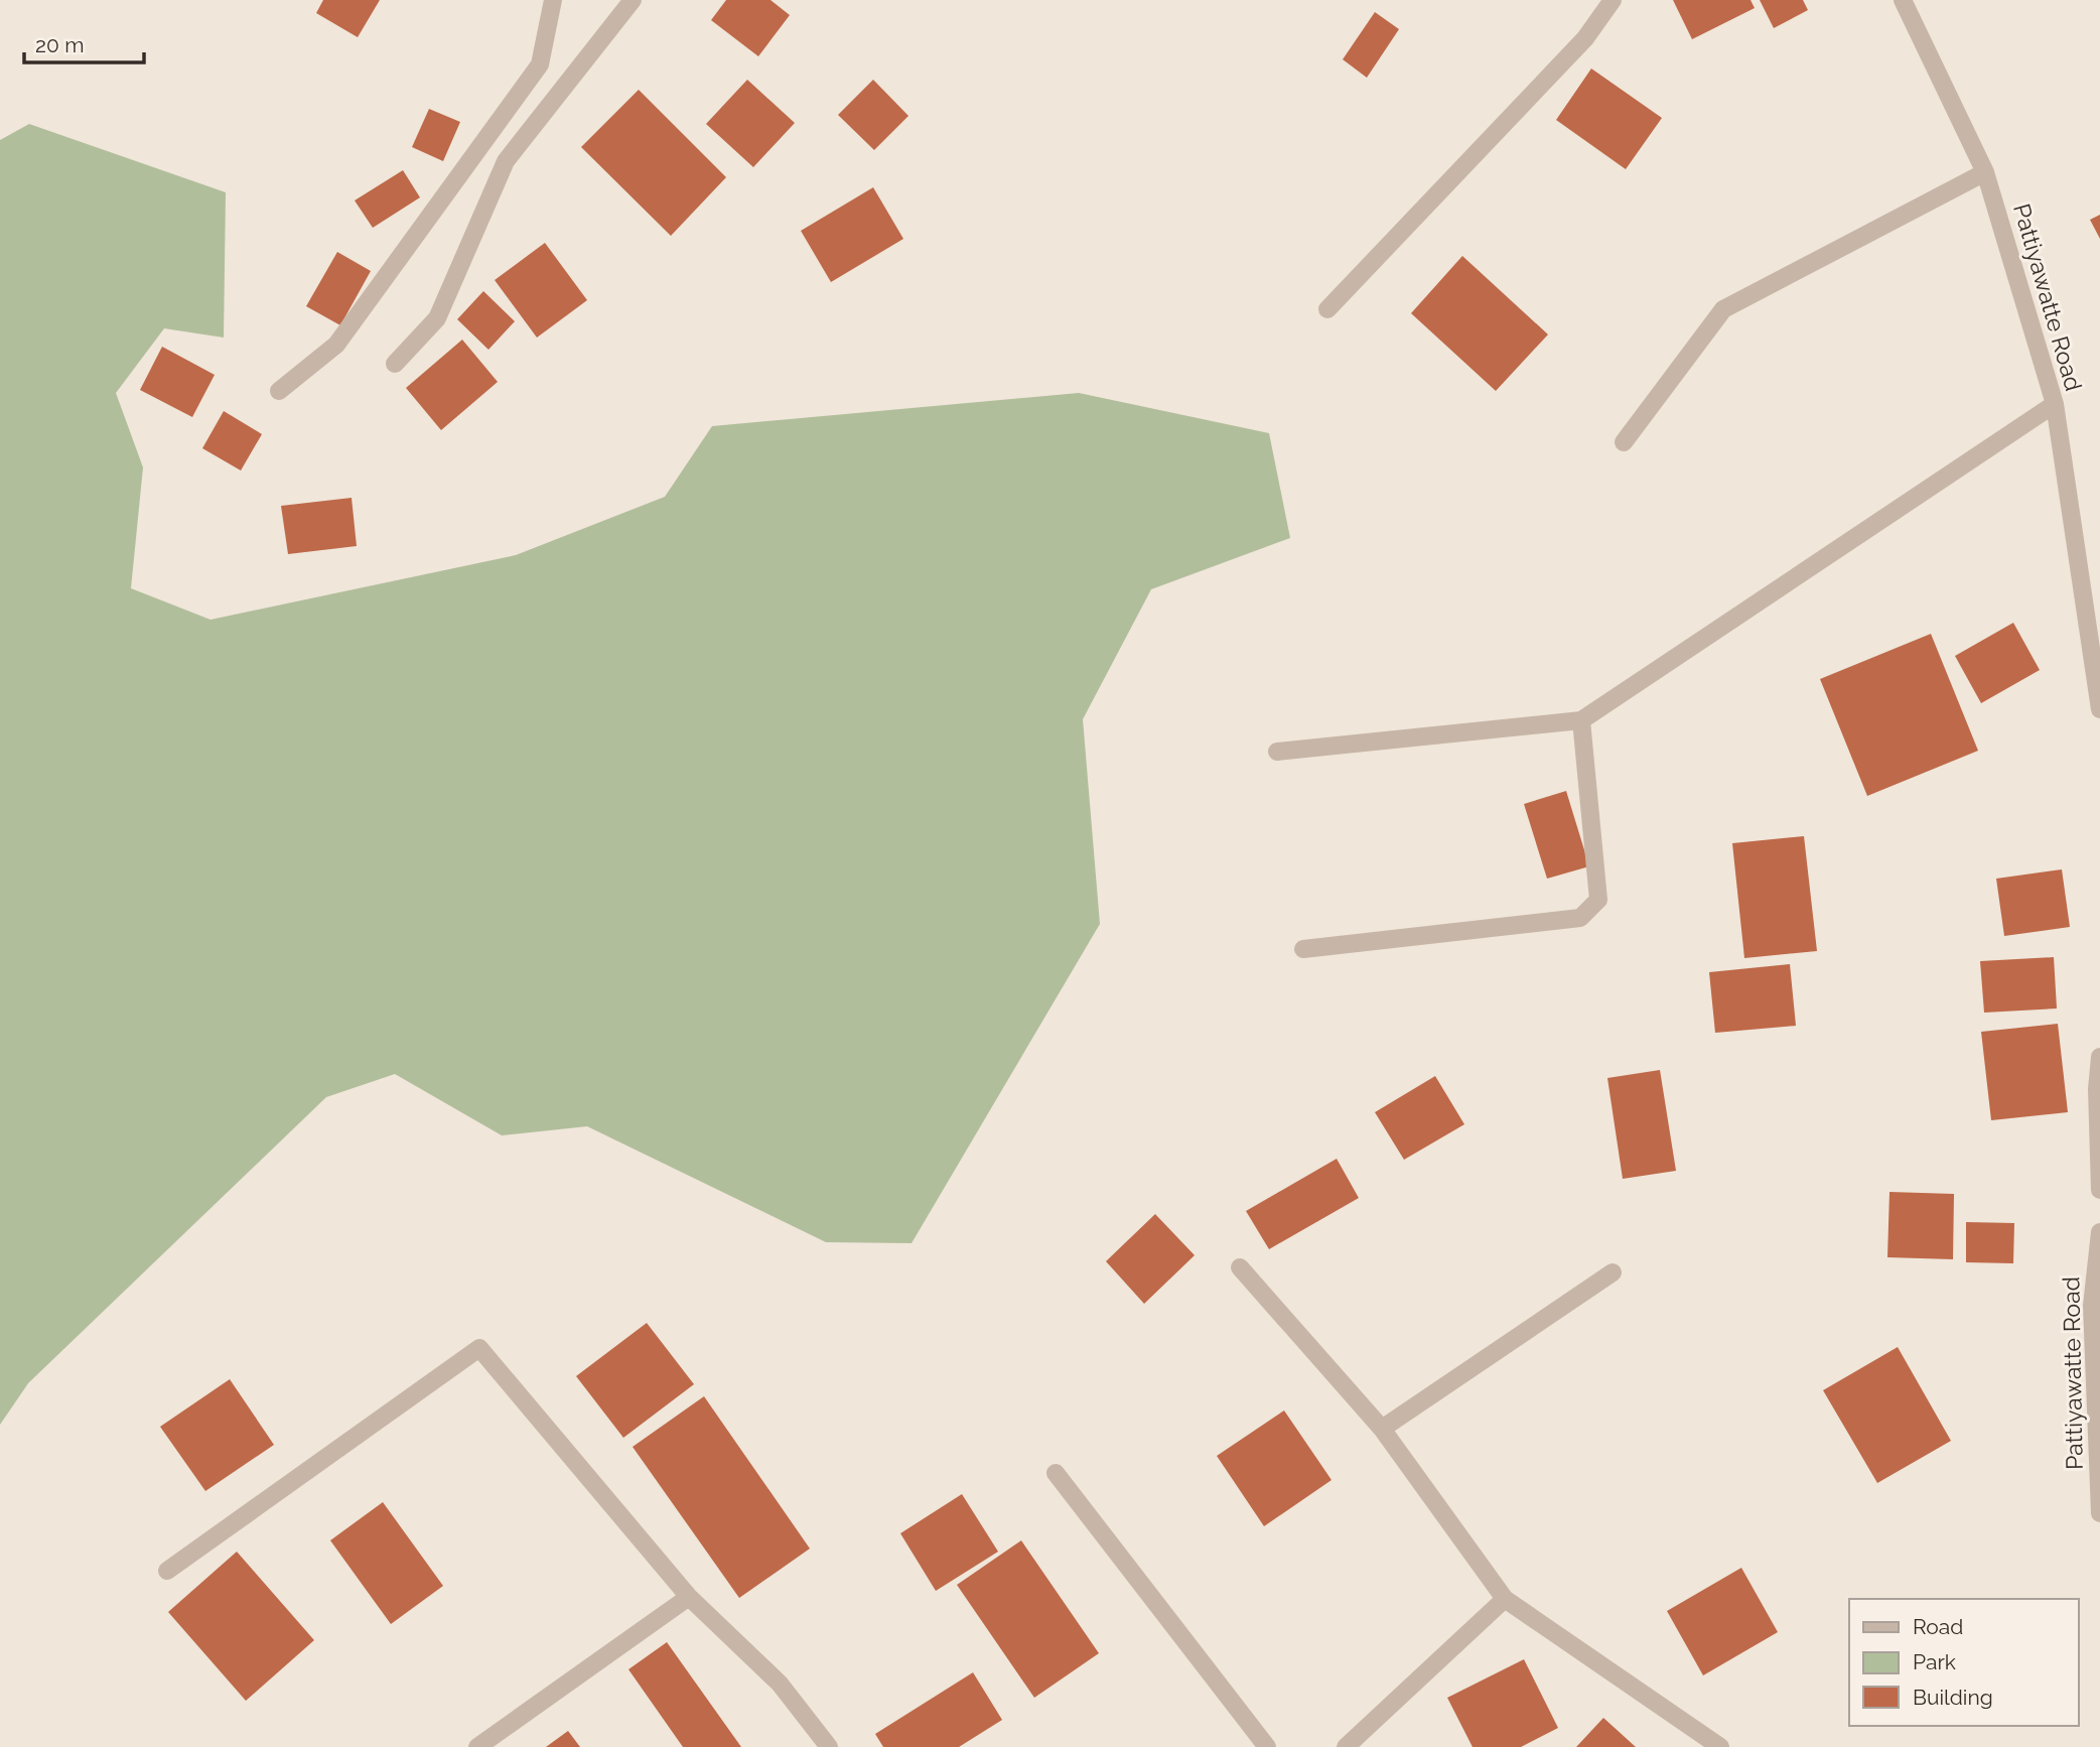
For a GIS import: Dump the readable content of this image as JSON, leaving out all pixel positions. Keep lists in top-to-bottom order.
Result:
{
  "streets": {
    "street": ["Pattiyawatte Road"]
  },
  "legend": ["Road", "Park", "Building"],
  "scale_bar": "20 m"
}
